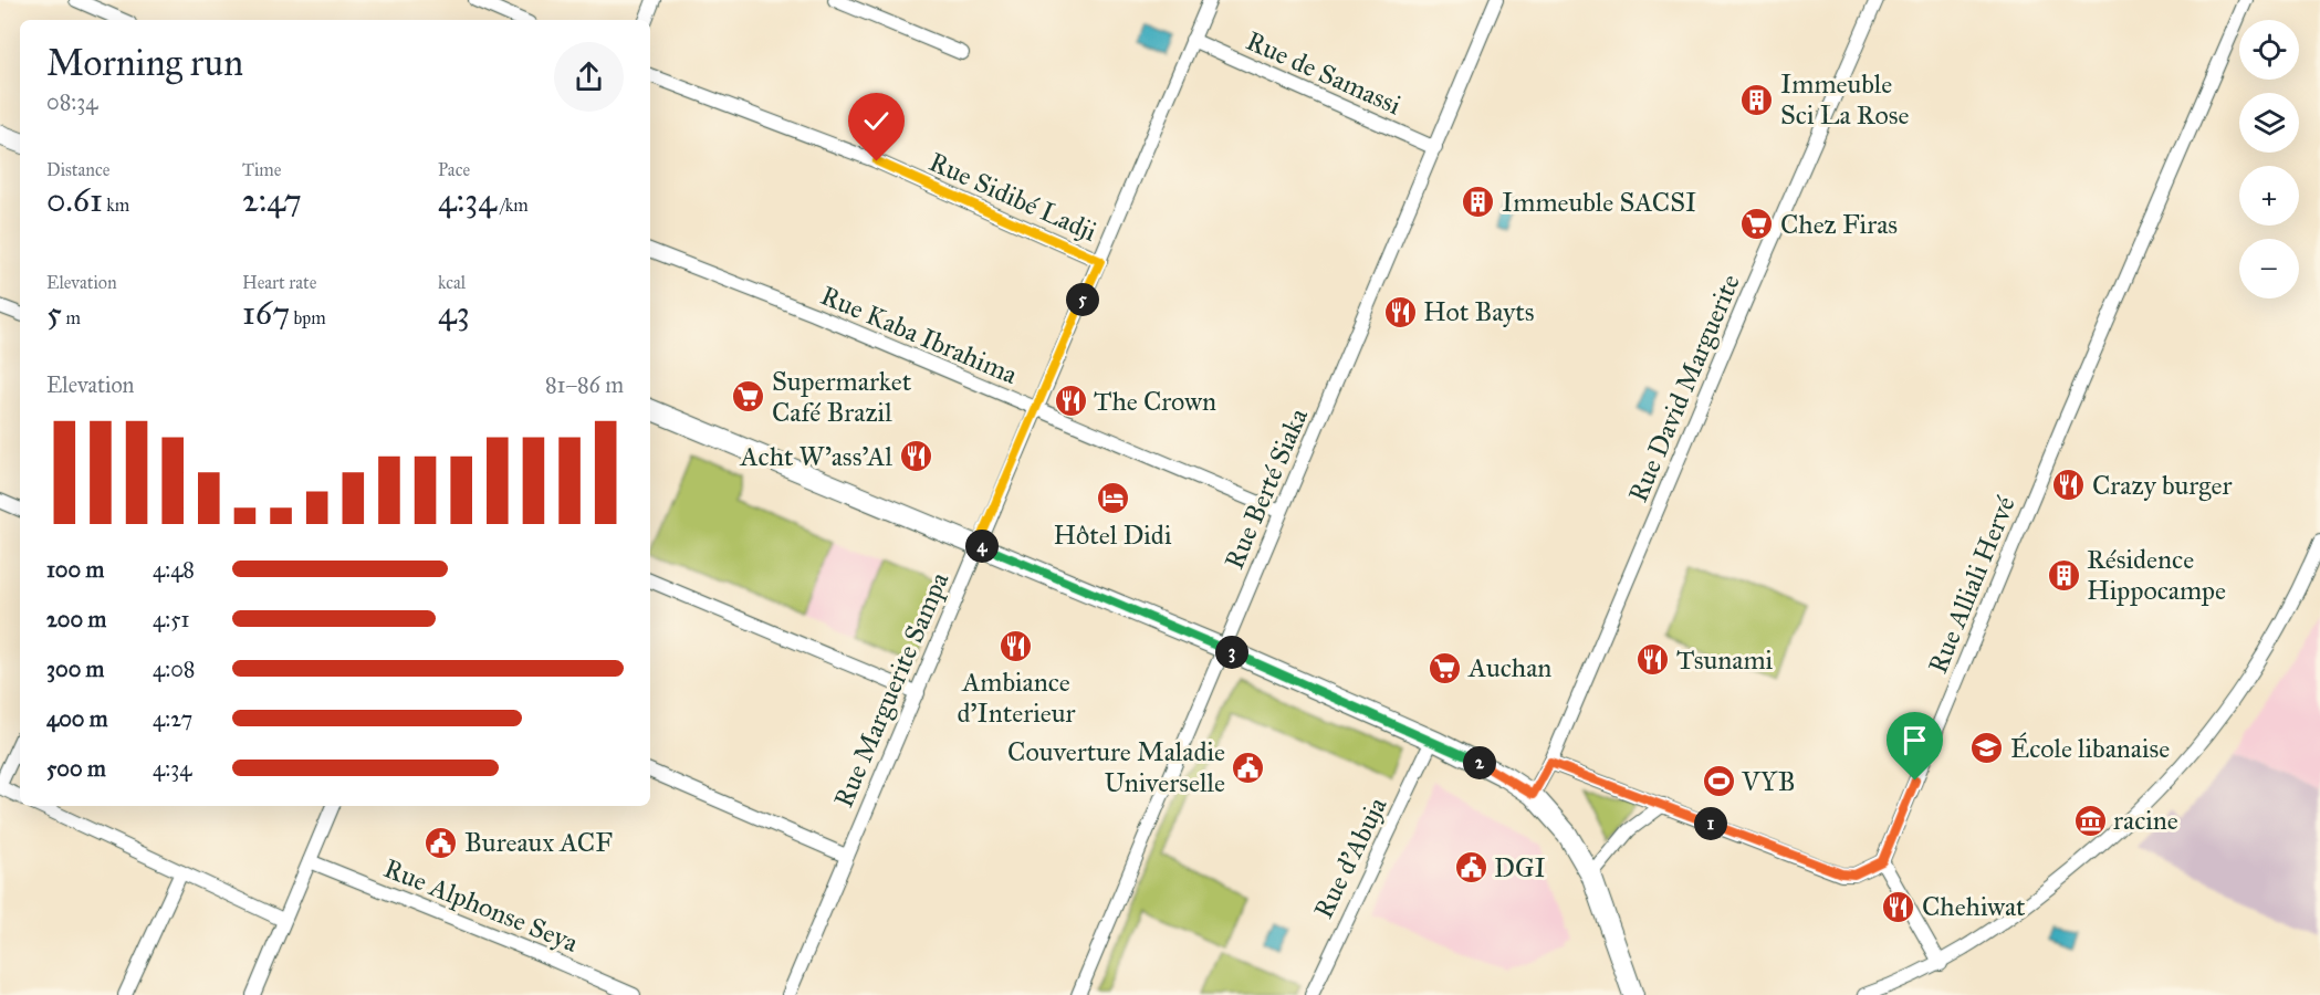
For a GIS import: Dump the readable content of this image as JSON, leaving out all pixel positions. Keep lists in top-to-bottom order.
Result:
{
  "streets": {
    "street": [
      "Rue de Samassi",
      "Rue Sidibé Ladji",
      "Rue Kaba Ibrahima",
      "Rue David Marguerite",
      "Rue Berté Siaka",
      "Rue Alliali Hervé",
      "Rue Marguerite Sampa",
      "Rue d'Abuja",
      "Rue Alphonse Seya"
    ]
  },
  "crossings": [
    ["Rue de Samassi", "Rue Berté Siaka"],
    ["Rue de Samassi", "Rue Marguerite Sampa"],
    ["Rue Sidibé Ladji", "Rue Marguerite Sampa"],
    ["Rue Kaba Ibrahima", "Rue Berté Siaka"],
    ["Rue Kaba Ibrahima", "Rue Marguerite Sampa"]
  ],
  "places": {
    "building": ["Immeuble Sci La Rose", "Immeuble SACSI", "Résidence Hippocampe"],
    "supermarket": ["Chez Firas", "Supermarket Café Brazil", "Auchan"],
    "restaurant": [
      "Hot Bayts",
      "The Crown",
      "Acht W'ass'Al",
      "Crazy burger",
      "Ambiance d'Interieur",
      "Tsunami",
      "Chehiwat"
    ],
    "hotel": ["Hôtel Didi"],
    "school or university": ["École libanaise"],
    "public building": ["Couverture Maladie Universelle", "Bureaux ACF", "DGI"],
    "sports": ["VYB"],
    "museum": ["racine"]
  },
  "page": {
    "map_buttons": ["+", "−"],
    "heading": ["Morning run", "08:34"],
    "stats": [
      ["Distance", "0.61 km"],
      ["Time", "2:47"],
      ["Pace", "4:34 /km"],
      ["Elevation", "5 m"],
      ["Heart rate", "167 bpm"],
      ["kcal", "43"]
    ],
    "pins": [
      "5",
      "4",
      "3",
      "2",
      "1"
    ],
    "chart": ["Elevation", "81–86 m"],
    "list": [
      {
        "name": "100 m",
        "note": "4:48"
      },
      {
        "name": "200 m",
        "note": "4:51"
      },
      {
        "name": "300 m",
        "note": "4:08"
      },
      {
        "name": "400 m",
        "note": "4:27"
      },
      {
        "name": "500 m",
        "note": "4:34"
      }
    ]
  }
}
